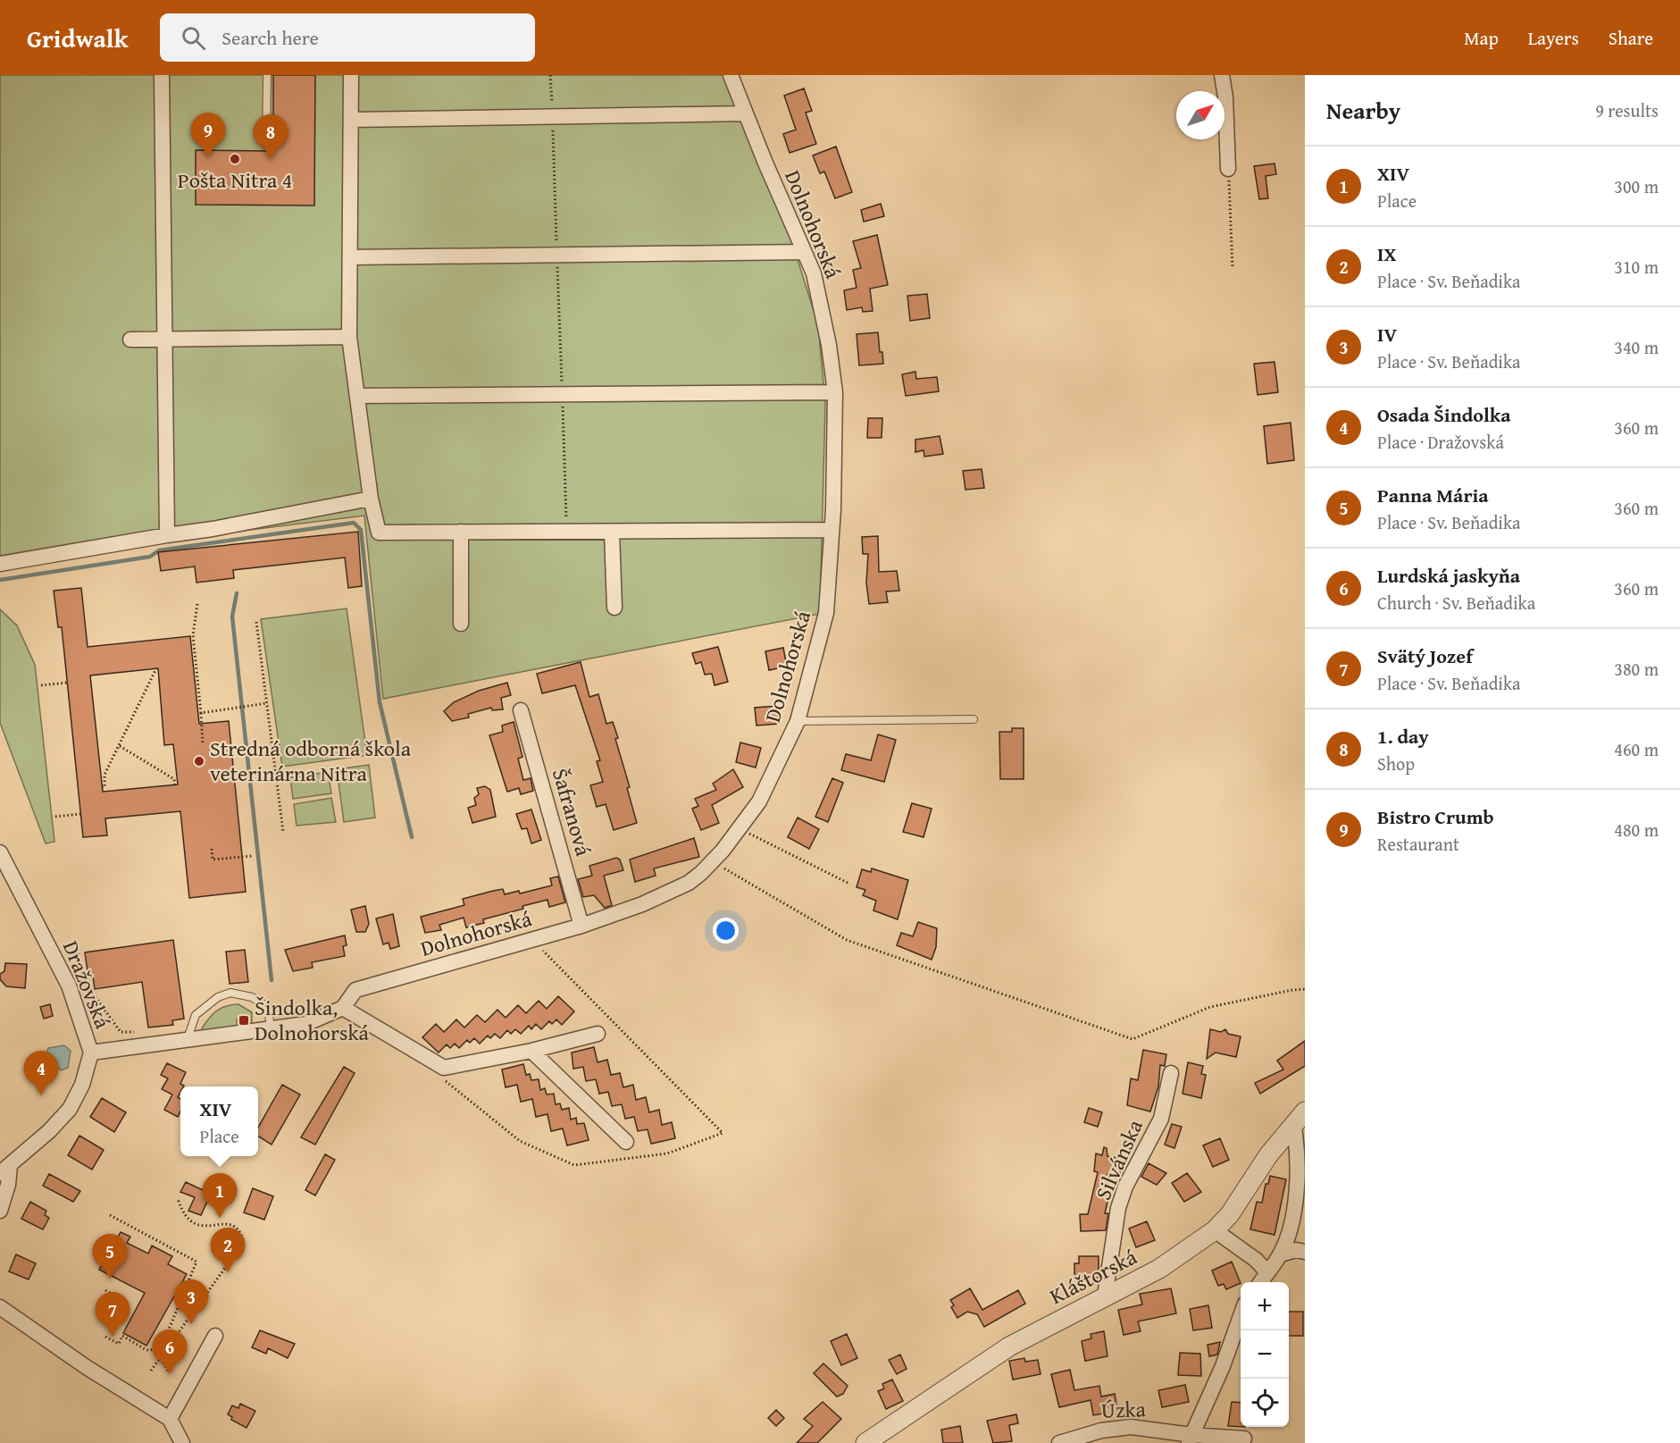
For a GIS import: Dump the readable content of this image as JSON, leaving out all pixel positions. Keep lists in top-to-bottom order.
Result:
{
  "streets": {
    "street": [
      "Dolnohorská",
      "Šafranová",
      "Dražovská",
      "Silvánska",
      "Kláštorská",
      "Úzka"
    ]
  },
  "crossings": [
    ["Dolnohorská", "Šafranová"],
    ["Dolnohorská", "Dražovská"],
    ["Silvánska", "Kláštorská"]
  ],
  "places": {
    "other": ["Pošta Nitra 4", "Stredná odborná škola veterinárna Nitra"],
    "transit": ["Šindolka, Dolnohorská"]
  },
  "north": "top right",
  "page": {
    "header": "Gridwalk",
    "search": "Search here",
    "nav": ["Map", "Layers", "Share"],
    "heading": ["Nearby", "9 results"],
    "pins": [
      "9",
      "8",
      "4",
      "1",
      "2",
      "5",
      "3",
      "7",
      "6"
    ],
    "list": [
      {
        "mark": "1",
        "name": "XIV",
        "note": "Place",
        "value": "300 m"
      },
      {
        "mark": "2",
        "name": "IX",
        "note": "Place · Sv. Beňadika",
        "value": "310 m"
      },
      {
        "mark": "3",
        "name": "IV",
        "note": "Place · Sv. Beňadika",
        "value": "340 m"
      },
      {
        "mark": "4",
        "name": "Osada Šindolka",
        "note": "Place · Dražovská",
        "value": "360 m"
      },
      {
        "mark": "5",
        "name": "Panna Mária",
        "note": "Place · Sv. Beňadika",
        "value": "360 m"
      },
      {
        "mark": "6",
        "name": "Lurdská jaskyňa",
        "note": "Church · Sv. Beňadika",
        "value": "360 m"
      },
      {
        "mark": "7",
        "name": "Svätý Jozef",
        "note": "Place · Sv. Beňadika",
        "value": "380 m"
      },
      {
        "mark": "8",
        "name": "1. day",
        "note": "Shop",
        "value": "460 m"
      },
      {
        "mark": "9",
        "name": "Bistro Crumb",
        "note": "Restaurant",
        "value": "480 m"
      }
    ],
    "popup": ["XIV", "Place"],
    "map_buttons": ["+", "−"]
  }
}
